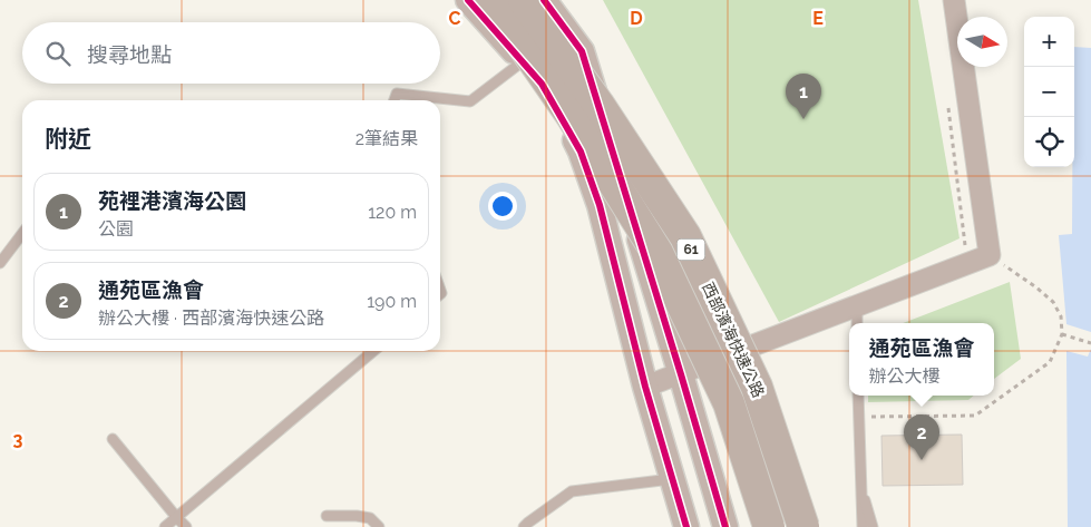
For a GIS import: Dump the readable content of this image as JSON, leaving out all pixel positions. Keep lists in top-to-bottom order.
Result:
{
  "streets": {
    "highway": ["61", "西部濱海快速公路"]
  },
  "north": "right",
  "page": {
    "map_buttons": ["+", "−"],
    "search": "搜尋地點",
    "pins": ["1", "2"],
    "heading": ["附近", "2筆結果"],
    "list": [
      {
        "mark": "1",
        "name": "苑裡港濱海公園",
        "note": "公園",
        "value": "120 m"
      },
      {
        "mark": "2",
        "name": "通苑區漁會",
        "note": "辦公大樓 · 西部濱海快速公路",
        "value": "190 m"
      }
    ],
    "popup": ["通苑區漁會", "辦公大樓"]
  },
  "grid": {
    "columns": ["C", "D", "E"],
    "rows": ["3"]
  }
}
